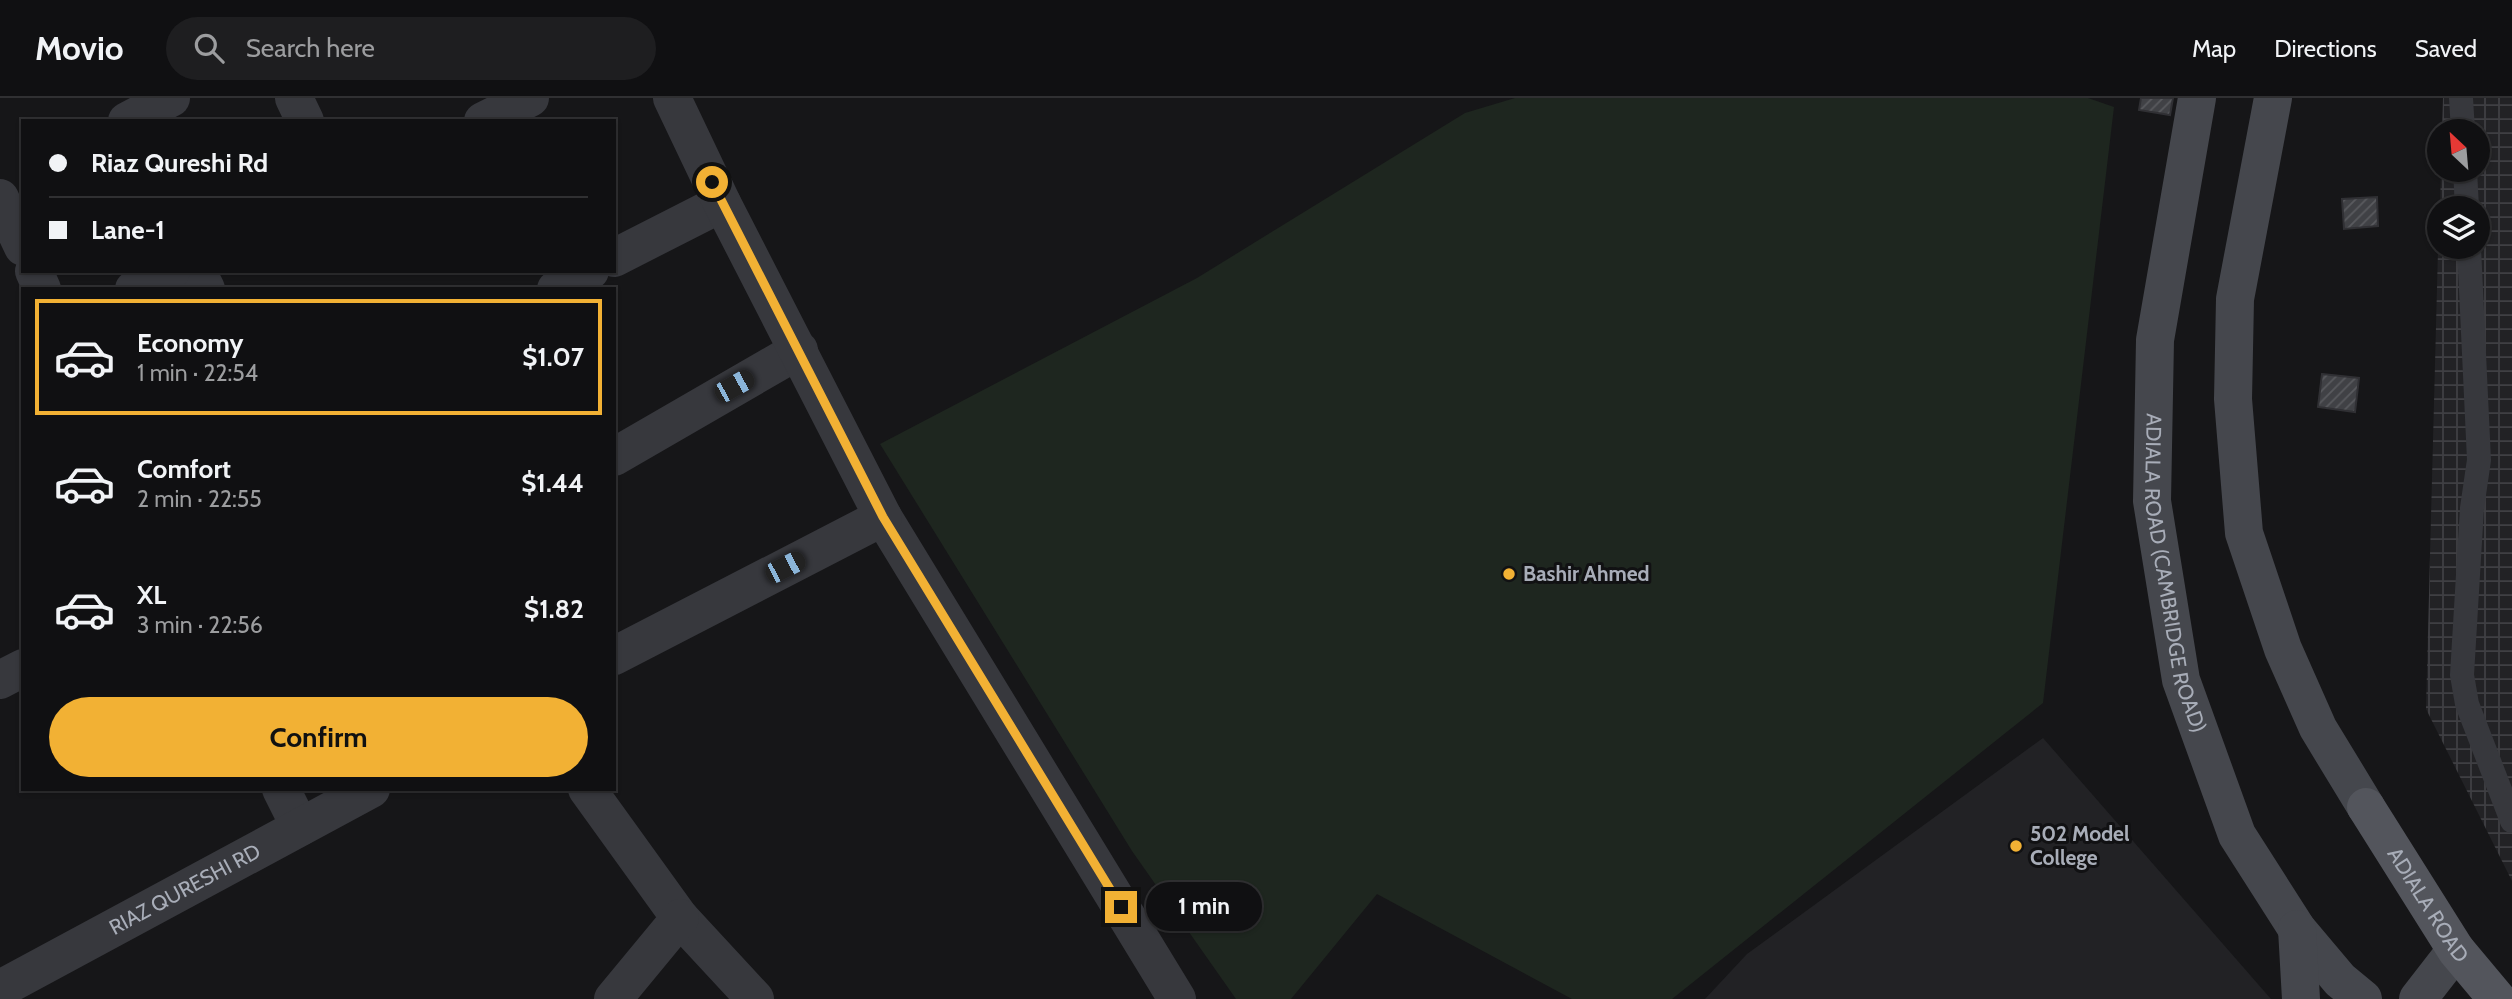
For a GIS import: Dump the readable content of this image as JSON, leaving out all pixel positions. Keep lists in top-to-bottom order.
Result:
{
  "streets": {
    "main road": ["ADIALA ROAD (CAMBRIDGE ROAD)", "ADIALA ROAD"],
    "street": ["RIAZ QURESHI RD"]
  },
  "places": ["Bashir Ahmed", "502 Model College"],
  "north": "top left",
  "page": {
    "header": "Movio",
    "search": "Search here",
    "nav": ["Map", "Directions", "Saved"],
    "banner": ["Riaz Qureshi Rd", "Lane-1"],
    "list": [
      {
        "name": "Economy",
        "note": "1 min · 22:54",
        "value": "$1.07"
      },
      {
        "name": "Comfort",
        "note": "2 min · 22:55",
        "value": "$1.44"
      },
      {
        "name": "XL",
        "note": "3 min · 22:56",
        "value": "$1.82"
      }
    ],
    "buttons": "Confirm",
    "bubble": "1 min"
  }
}
